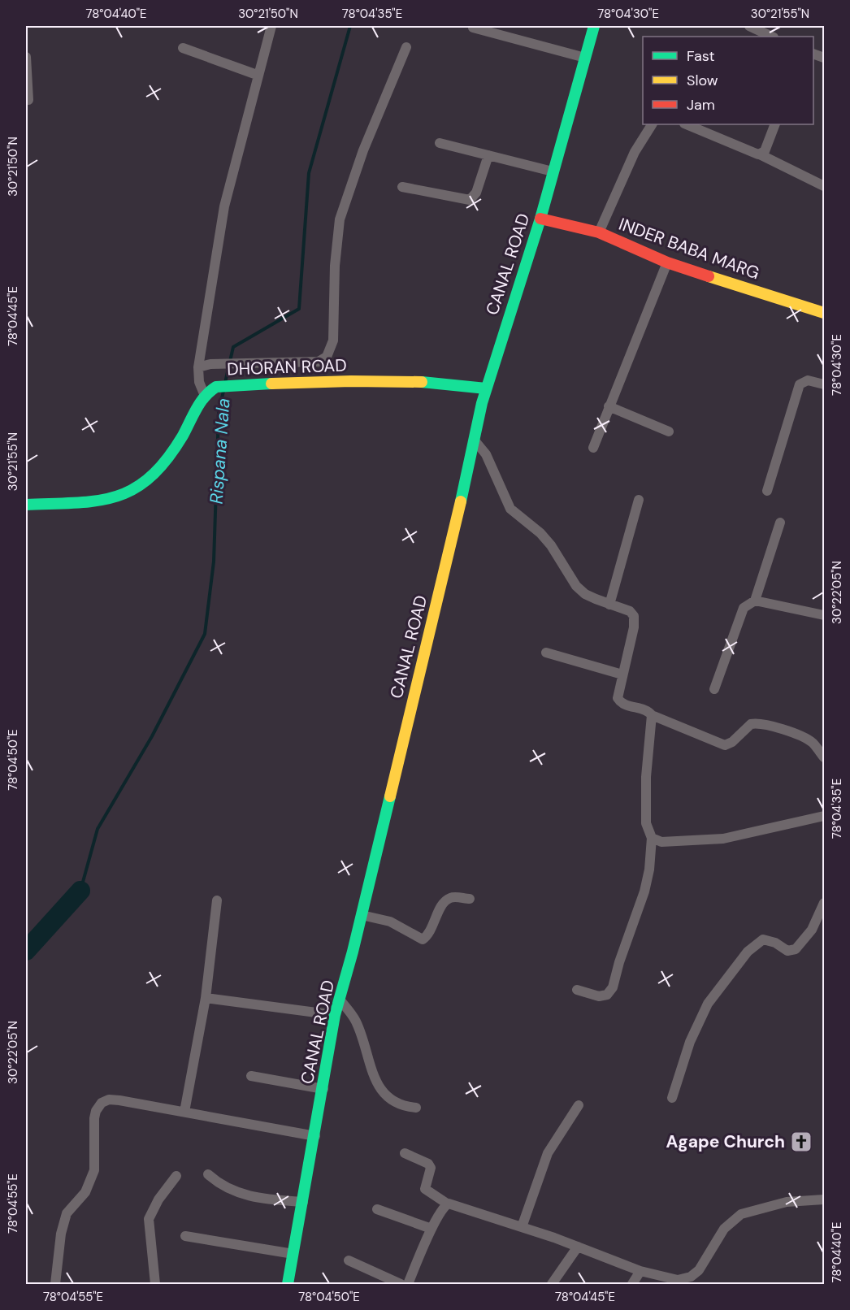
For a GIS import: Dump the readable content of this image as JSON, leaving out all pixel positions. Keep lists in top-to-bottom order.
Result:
{
  "streets": {
    "street": ["INDER BABA MARG", "CANAL ROAD", "DHORAN ROAD"]
  },
  "crossings": [
    ["INDER BABA MARG", "CANAL ROAD"],
    ["CANAL ROAD", "DHORAN ROAD"]
  ],
  "water": ["Rispana Nala"],
  "places": {
    "church": ["Agape Church"]
  },
  "legend": ["Fast", "Slow", "Jam"],
  "coordinates": [
    "78°04'40\"E",
    "30°21'50\"N",
    "78°04'35\"E",
    "78°04'30\"E",
    "30°21'55\"N",
    "78°04'45\"E",
    "30°22'05\"N",
    "78°04'50\"E",
    "78°04'55\"E"
  ]
}
